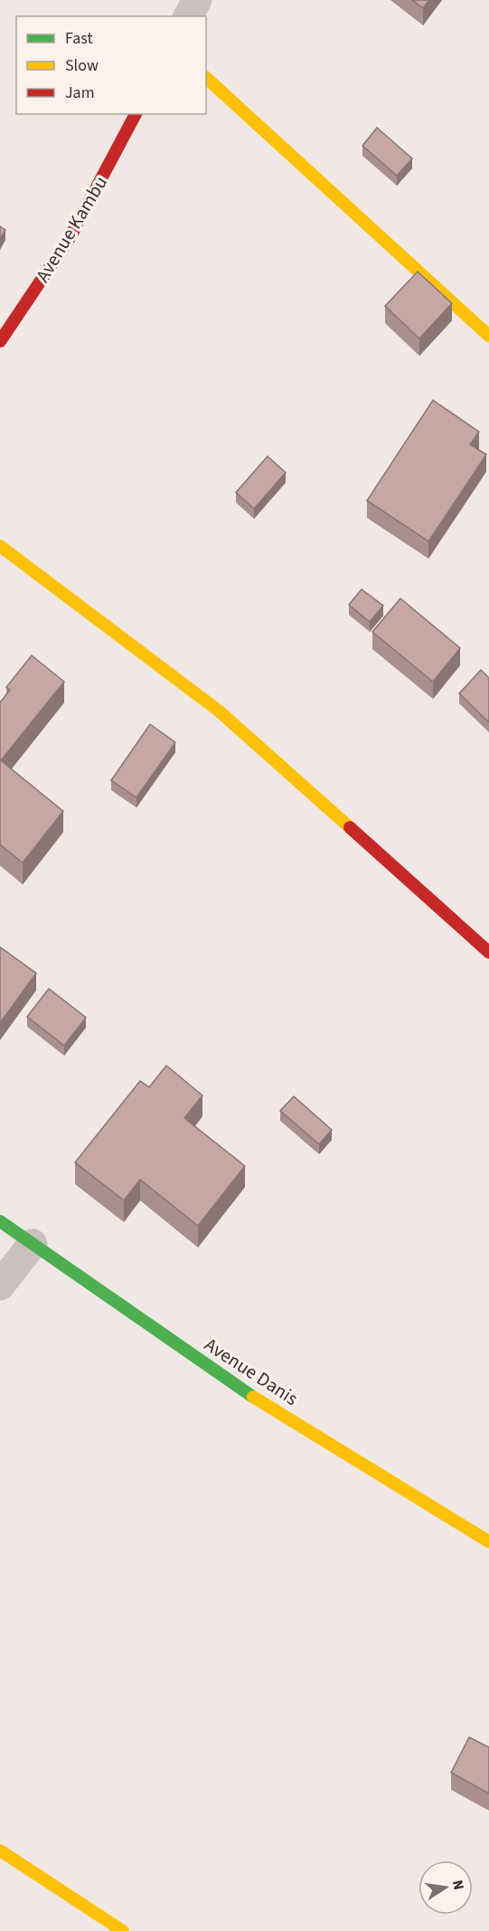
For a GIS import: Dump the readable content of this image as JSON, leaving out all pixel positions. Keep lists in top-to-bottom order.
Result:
{
  "streets": {
    "street": ["Avenue Kambu", "Avenue Danis"]
  },
  "legend": ["Fast", "Slow", "Jam"],
  "north": "right"
}
